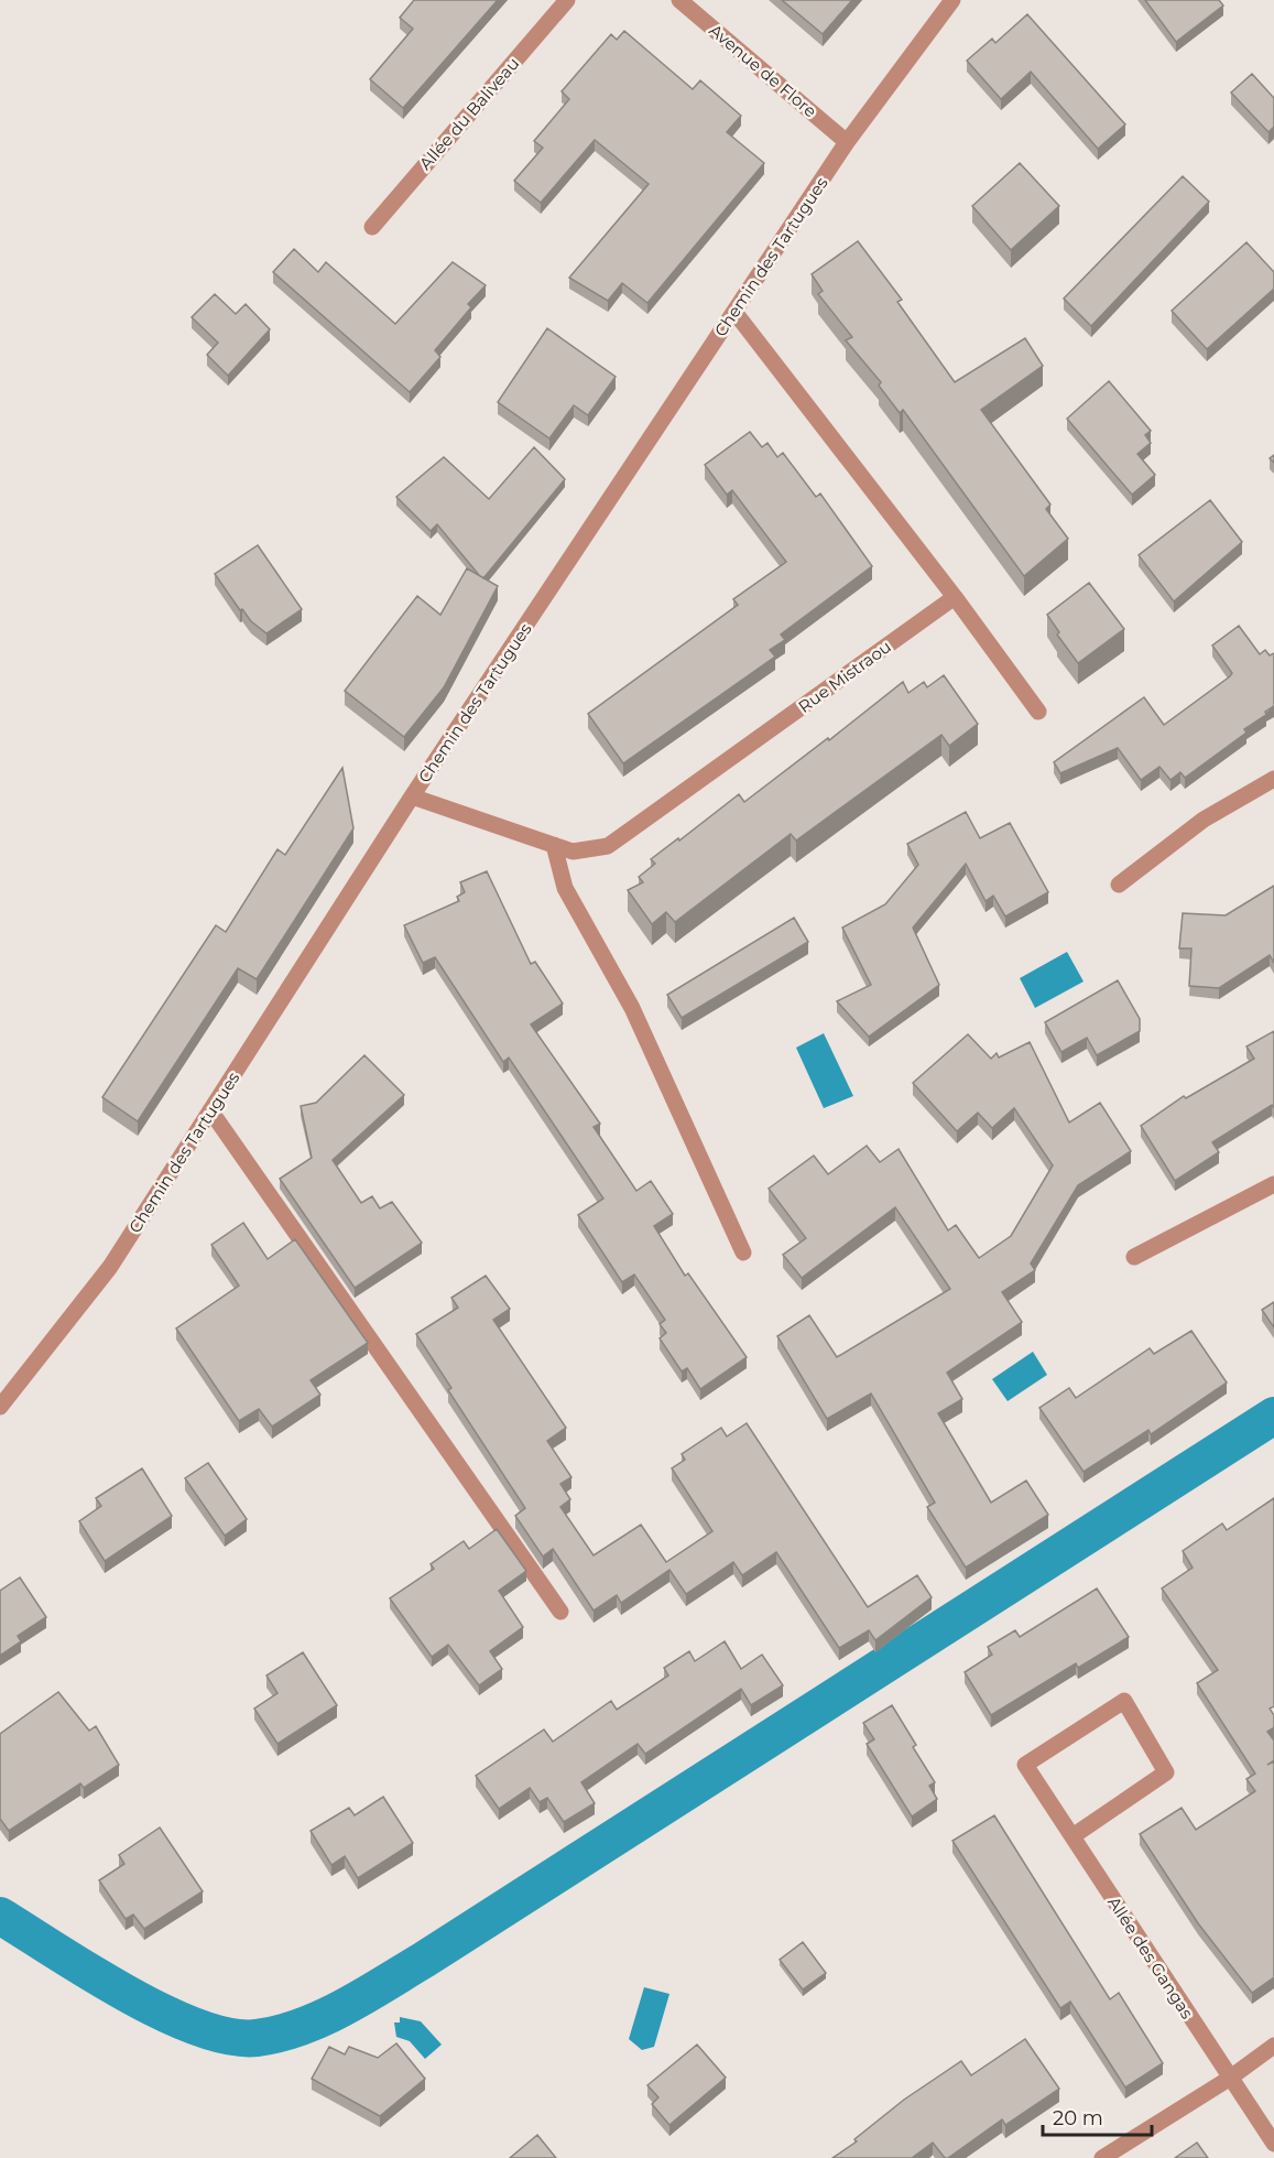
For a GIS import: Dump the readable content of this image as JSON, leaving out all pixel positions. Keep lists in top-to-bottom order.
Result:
{
  "streets": {
    "street": [
      "Avenue de Flore",
      "Allée du Baliveau",
      "Chemin des Tartugues",
      "Rue Mistraou",
      "Allée des Gangas"
    ]
  },
  "crossings": [
    ["Avenue de Flore", "Chemin des Tartugues"],
    ["Chemin des Tartugues", "Rue Mistraou"]
  ],
  "scale_bar": "20 m"
}
